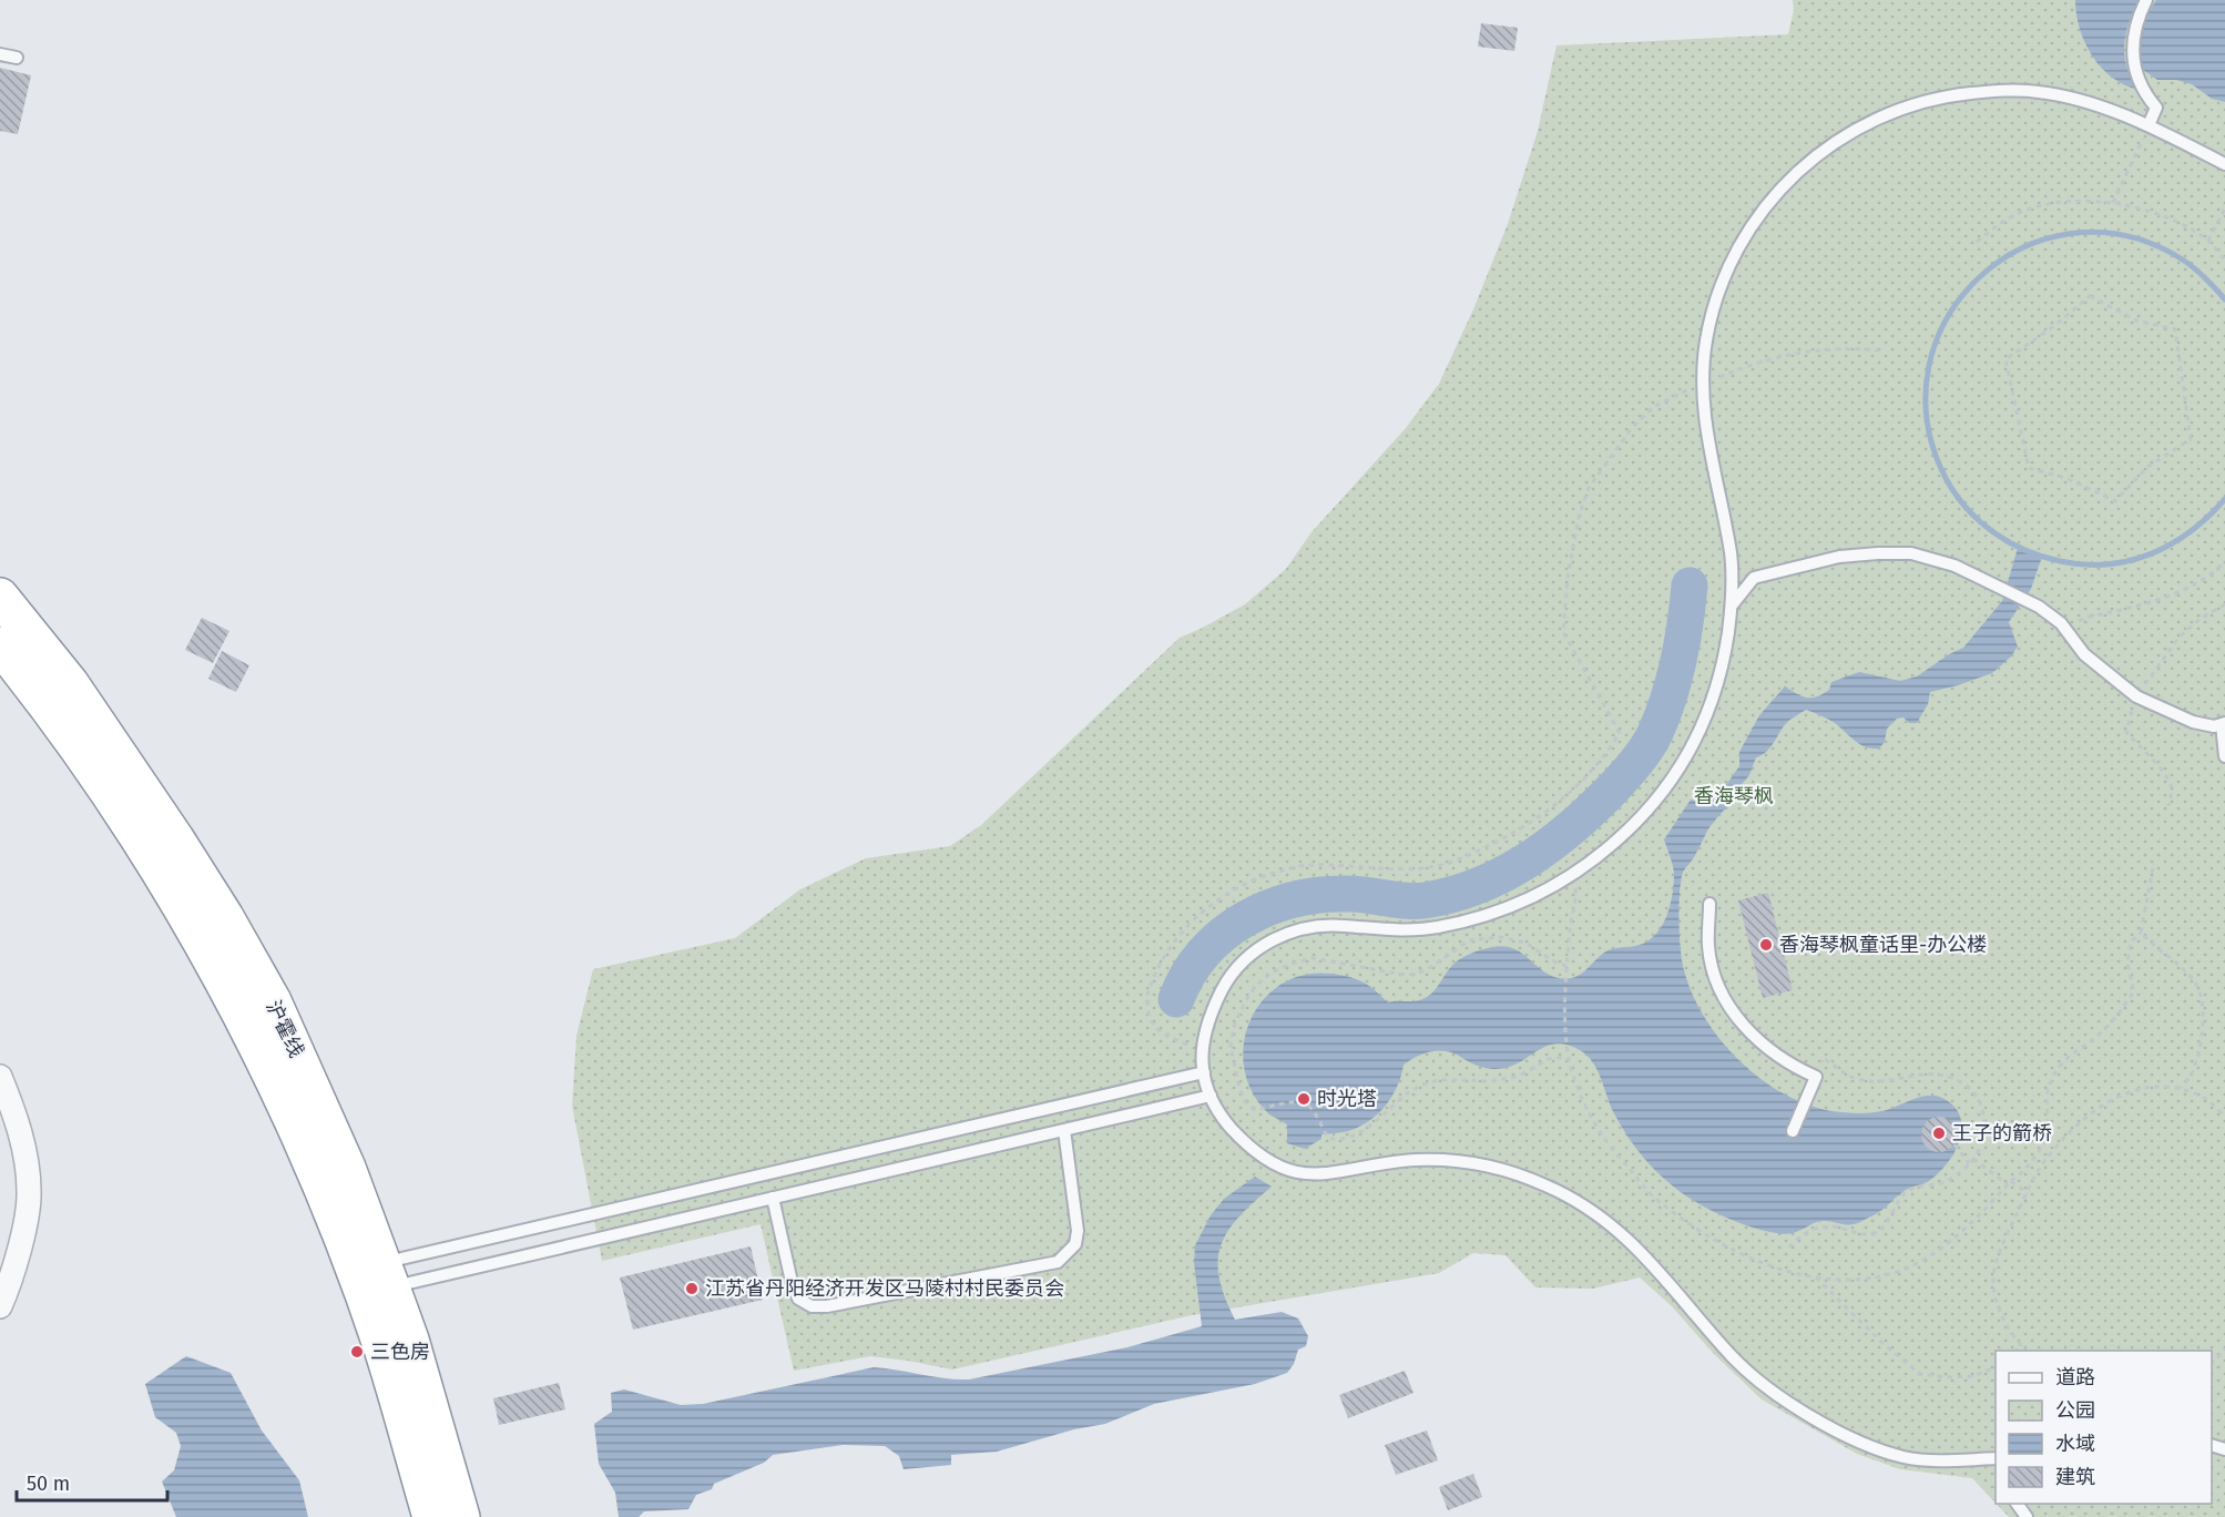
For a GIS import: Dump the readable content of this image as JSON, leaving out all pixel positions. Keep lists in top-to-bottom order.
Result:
{
  "streets": {
    "highway": ["沪霍线"]
  },
  "parks": ["香海琴枫"],
  "places": [
    "香海琴枫童话里-办公楼",
    "时光塔",
    "王子的箭桥",
    "江苏省丹阳经济开发区马陵村村民委员会",
    "三色房"
  ],
  "legend": [
    "道路",
    "公园",
    "水域",
    "建筑"
  ],
  "scale_bar": "50 m"
}
